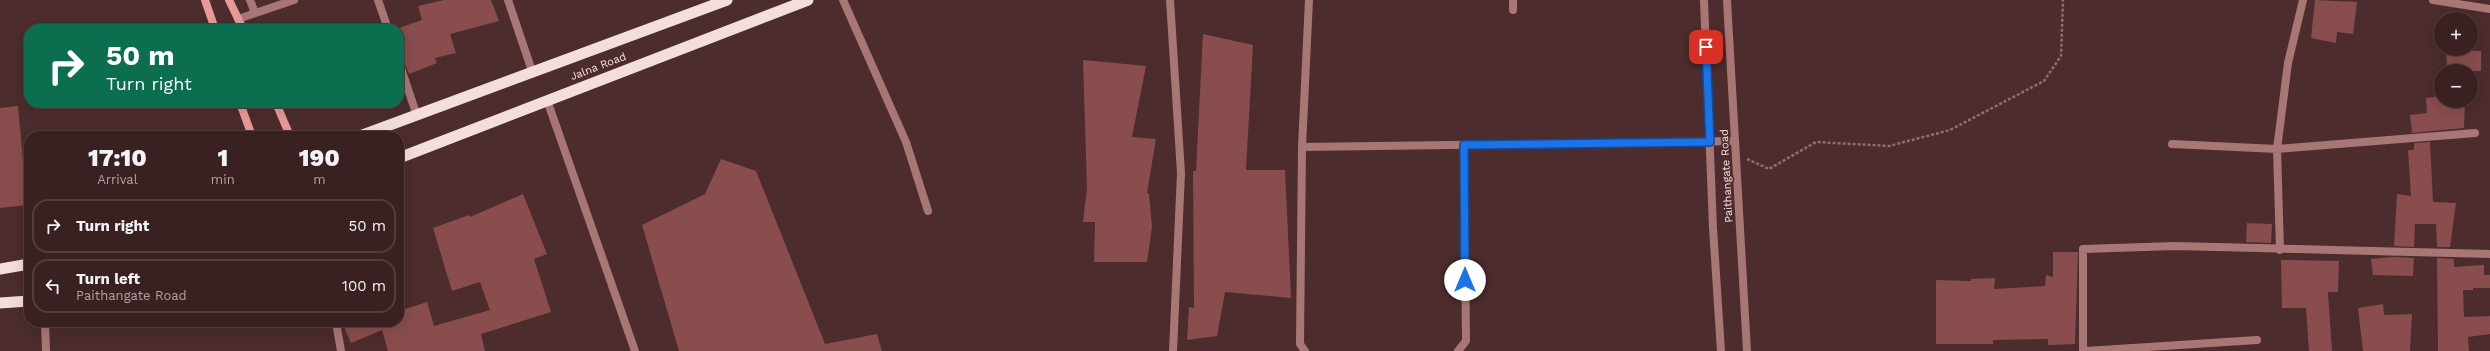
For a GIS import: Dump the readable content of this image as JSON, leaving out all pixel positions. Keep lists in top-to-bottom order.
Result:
{
  "streets": {
    "highway": ["Jalna Road"],
    "street": ["Paithangate Road"]
  },
  "page": {
    "map_buttons": ["+", "−"],
    "turn": ["50 m", "Turn right"],
    "eta": [
      "17:10",
      "Arrival",
      "1",
      "min",
      "190",
      "m"
    ],
    "list": [
      {
        "name": "Turn right",
        "value": "50 m"
      },
      {
        "name": "Turn left",
        "note": "Paithangate Road",
        "value": "100 m"
      }
    ]
  }
}
